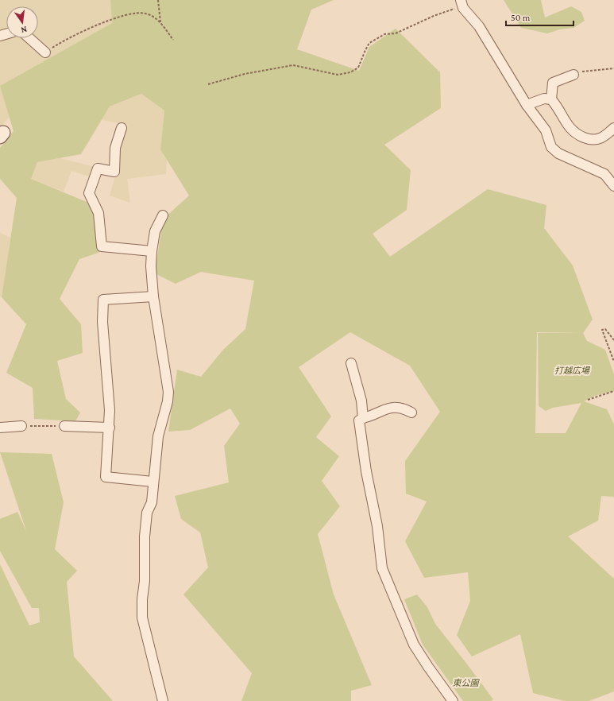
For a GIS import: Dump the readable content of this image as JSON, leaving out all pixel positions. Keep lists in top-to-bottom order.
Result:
{
  "parks": ["打越広場", "東公園"],
  "scale_bar": "50 m",
  "north": "bottom"
}
